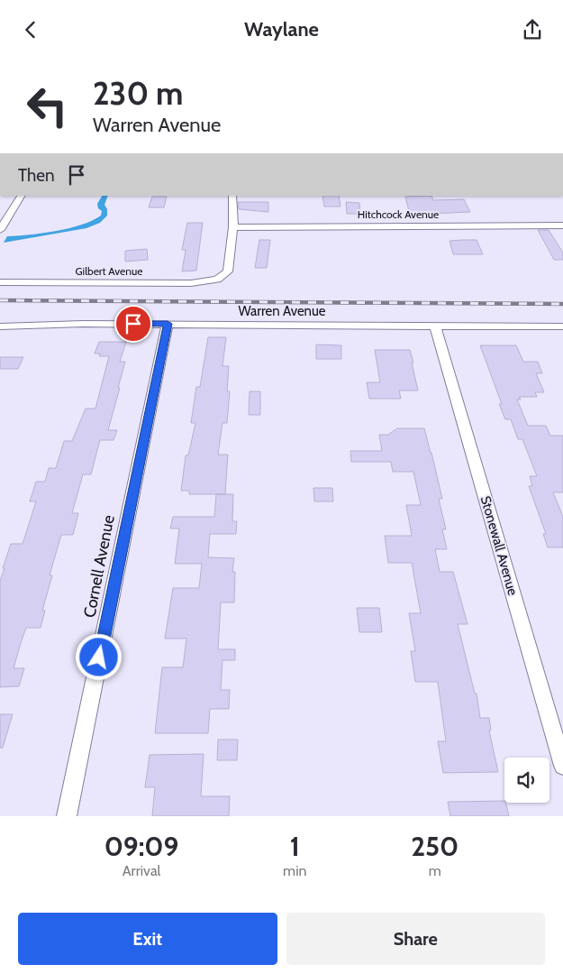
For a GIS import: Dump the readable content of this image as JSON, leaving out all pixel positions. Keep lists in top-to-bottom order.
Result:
{
  "streets": {
    "street": [
      "Hitchcock Avenue",
      "Gilbert Avenue",
      "Warren Avenue",
      "Stonewall Avenue",
      "Cornell Avenue"
    ]
  },
  "crossings": [
    ["Hitchcock Avenue", "Gilbert Avenue"],
    ["Warren Avenue", "Stonewall Avenue"],
    ["Warren Avenue", "Cornell Avenue"]
  ],
  "page": {
    "header": "Waylane",
    "turn": ["230 m", "Warren Avenue"],
    "then": "Then",
    "eta": [
      "09:09",
      "Arrival",
      "1",
      "min",
      "250",
      "m"
    ],
    "buttons": ["Exit", "Share"]
  }
}
